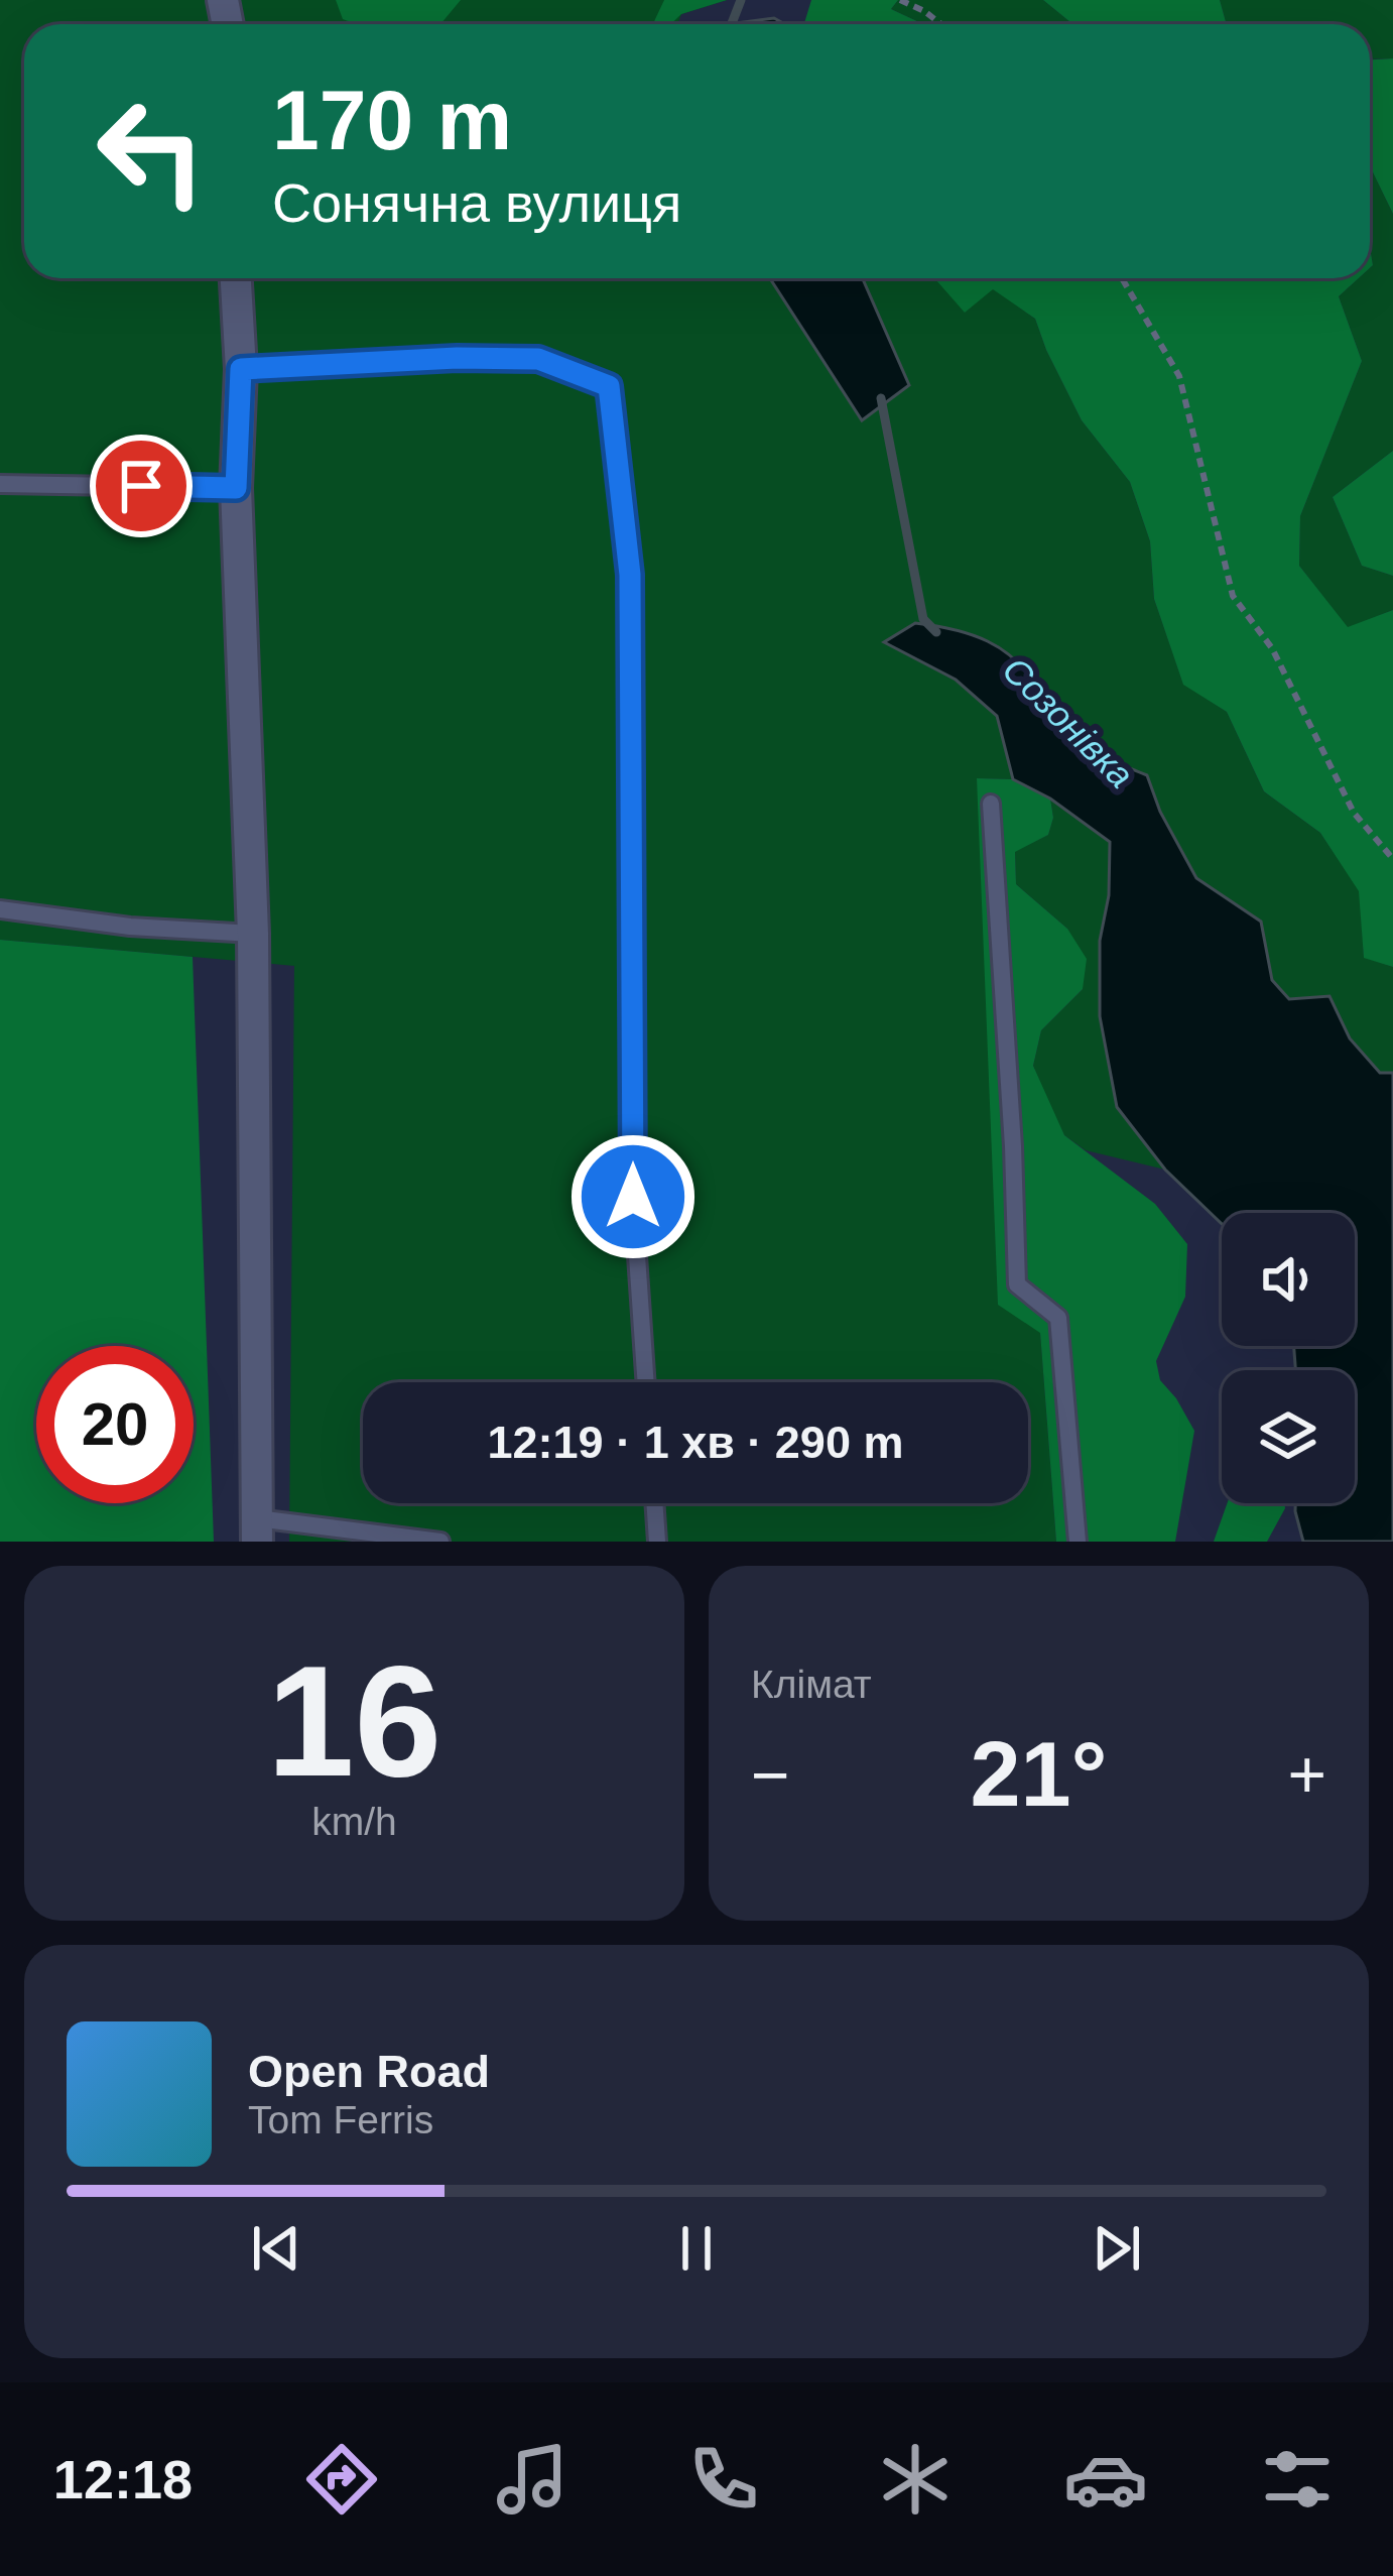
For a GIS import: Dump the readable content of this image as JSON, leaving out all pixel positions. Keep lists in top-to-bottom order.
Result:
{
  "water": ["Созонівка"],
  "page": {
    "turn": ["170 m", "Сонячна вулиця"],
    "limit": "20",
    "trip": "12:19 · 1 хв · 290 m",
    "tile": [
      ["16", "km/h"],
      "Клімат"
    ],
    "heat": ["−", "21°", "+"],
    "song": ["Open Road", "Tom Ferris"],
    "tabs": "12:18"
  }
}
